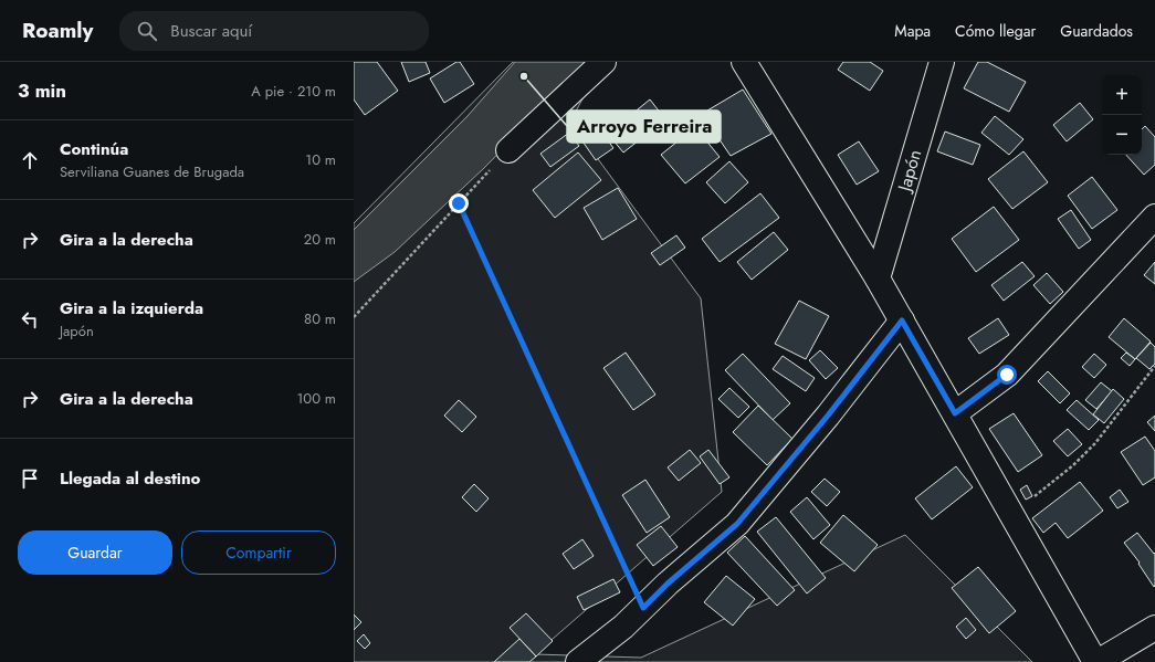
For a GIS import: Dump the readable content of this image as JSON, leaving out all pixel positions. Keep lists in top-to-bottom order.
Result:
{
  "streets": {
    "street": ["Japón"]
  },
  "places": ["Arroyo Ferreira"],
  "page": {
    "header": "Roamly",
    "search": "Buscar aquí",
    "nav": ["Mapa", "Cómo llegar", "Guardados"],
    "heading": ["3 min", "A pie · 210 m"],
    "map_buttons": ["+", "−"],
    "list": [
      ["Continúa", "Serviliana Guanes de Brugada", "10 m"],
      ["Gira a la derecha", "20 m"],
      ["Gira a la izquierda", "Japón", "80 m"],
      ["Gira a la derecha", "100 m"],
      "Llegada al destino"
    ],
    "buttons": ["Guardar", "Compartir"]
  }
}
